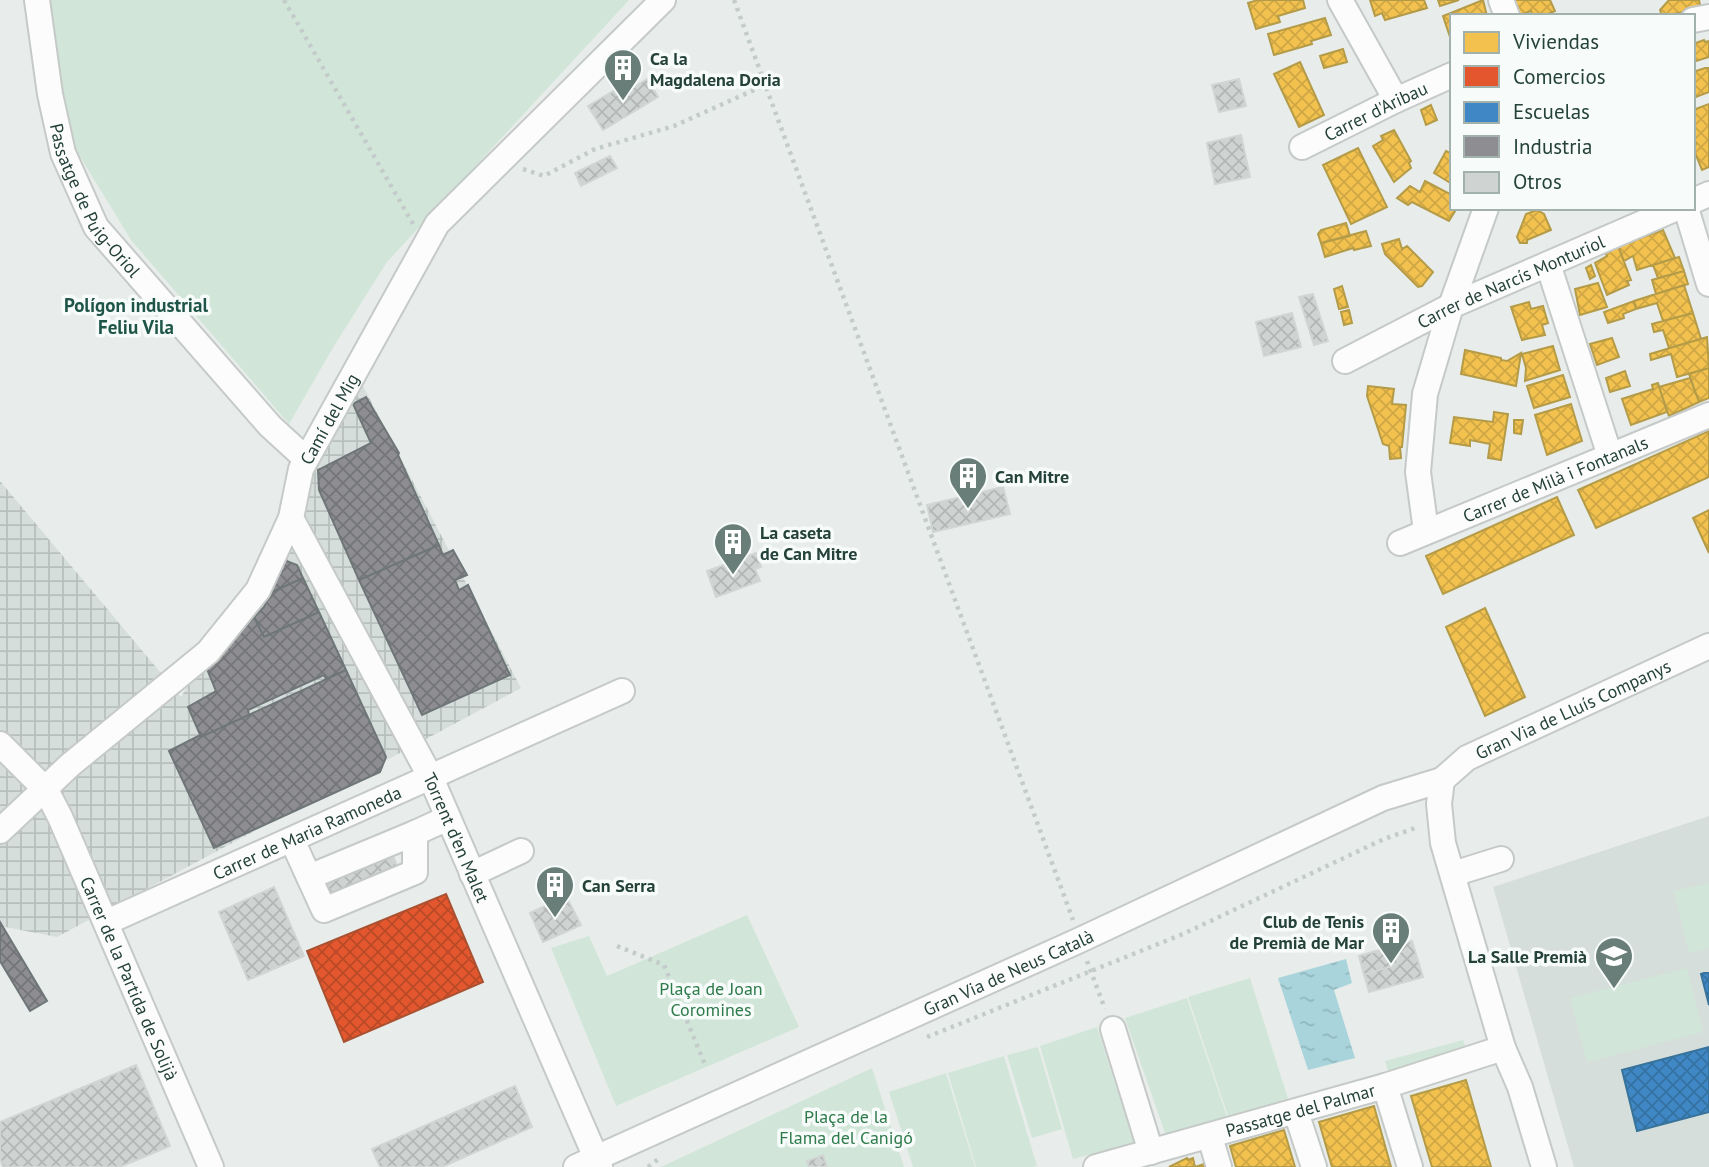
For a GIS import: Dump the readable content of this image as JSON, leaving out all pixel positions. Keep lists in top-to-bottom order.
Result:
{
  "streets": {
    "street": [
      "Carrer d'Aribau",
      "Passatge de Puig-Oriol",
      "Carrer de Narcís Monturiol",
      "Camí del Mig",
      "Carrer de Milà i Fontanals",
      "Gran Via de Lluís Companys",
      "Carrer de Maria Ramoneda",
      "Torrent d'en Malet",
      "Gran Via de Neus Català",
      "Carrer de la Partida de Solijà",
      "Passatge del Palmar"
    ]
  },
  "crossings": [
    ["Passatge de Puig-Oriol", "Camí del Mig"],
    ["Camí del Mig", "Torrent d'en Malet"],
    ["Camí del Mig", "Carrer de la Partida de Solijà"],
    ["Gran Via de Lluís Companys", "Gran Via de Neus Català"],
    ["Carrer de Maria Ramoneda", "Torrent d'en Malet"],
    ["Carrer de Maria Ramoneda", "Carrer de la Partida de Solijà"],
    ["Torrent d'en Malet", "Gran Via de Neus Català"]
  ],
  "districts": ["Polígon industrial Feliu Vila"],
  "parks": ["Plaça de Joan Coromines", "Plaça de la Flama del Canigó"],
  "places": {
    "building": [
      "Ca la Magdalena Doria",
      "Can Mitre",
      "La caseta de Can Mitre",
      "Can Serra",
      "Club de Tenis de Premià de Mar"
    ],
    "school or university": ["La Salle Premià"]
  },
  "legend": [
    "Viviendas",
    "Comercios",
    "Escuelas",
    "Industria",
    "Otros"
  ]
}
